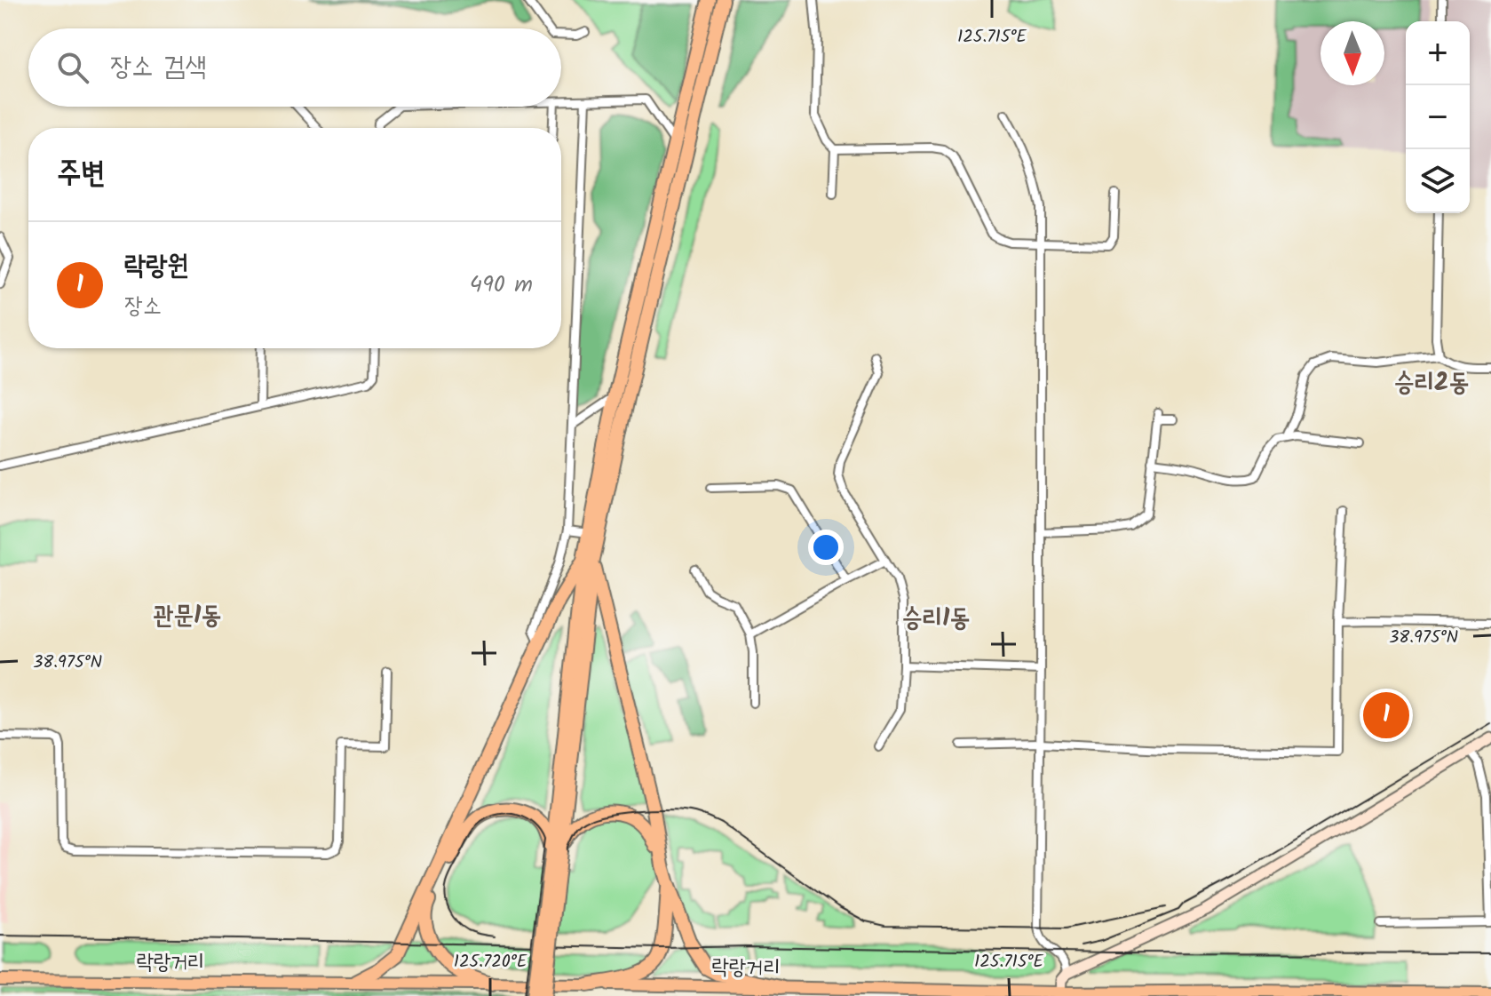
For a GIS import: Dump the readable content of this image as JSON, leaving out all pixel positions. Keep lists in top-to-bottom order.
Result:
{
  "streets": {
    "main road": ["락랑거리"]
  },
  "districts": ["승리2동", "관문1동", "승리1동"],
  "north": "bottom",
  "page": {
    "map_buttons": ["+", "−"],
    "search": "장소 검색",
    "heading": "주변",
    "list": [
      {
        "mark": "1",
        "name": "락랑원",
        "note": "장소",
        "value": "490 m"
      }
    ],
    "pins": "1"
  },
  "coordinates": ["125.715°E", "38.975°N", "125.720°E"]
}
